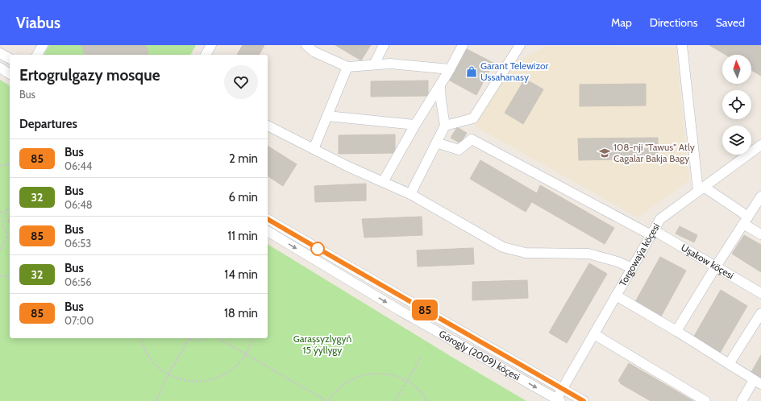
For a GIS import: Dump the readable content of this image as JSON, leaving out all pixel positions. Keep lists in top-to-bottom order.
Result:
{
  "streets": {
    "street": ["Torgowaýa köçesi", "Uşakow köçesi", "Görogly (2009) köçesi"]
  },
  "crossings": [
    ["Torgowaýa köçesi", "Uşakow köçesi"],
    ["Torgowaýa köçesi", "Görogly (2009) köçesi"]
  ],
  "parks": ["Garaşsyzlygyň 15 ýyllygy"],
  "places": {
    "shop": ["Garant Telewizor Ussahanasy"],
    "school or university": ["108-nji \"Tawus\" Atly Cagalar Bakja Bagy"]
  },
  "lines": ["bus line 85"],
  "north": "top",
  "page": {
    "header": "Viabus",
    "nav": ["Map", "Directions", "Saved"],
    "on_map": "85",
    "heading": [
      ["Ertogrulgazy mosque", "Bus"],
      "Departures"
    ],
    "list": [
      {
        "mark": "85",
        "name": "Bus",
        "note": "06:44",
        "value": "2 min"
      },
      {
        "mark": "32",
        "name": "Bus",
        "note": "06:48",
        "value": "6 min"
      },
      {
        "mark": "85",
        "name": "Bus",
        "note": "06:53",
        "value": "11 min"
      },
      {
        "mark": "32",
        "name": "Bus",
        "note": "06:56",
        "value": "14 min"
      },
      {
        "mark": "85",
        "name": "Bus",
        "note": "07:00",
        "value": "18 min"
      }
    ]
  }
}
